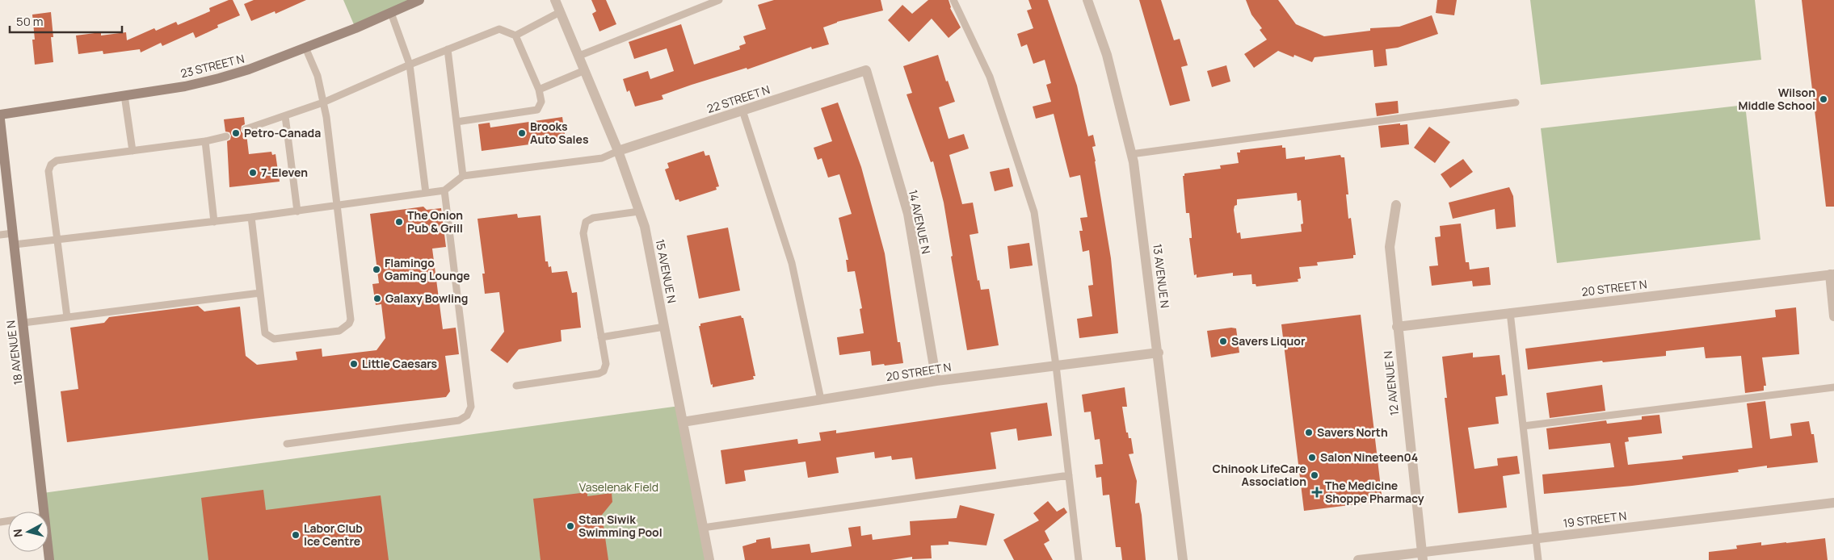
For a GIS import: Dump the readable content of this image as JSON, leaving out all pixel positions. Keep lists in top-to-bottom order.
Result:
{
  "streets": {
    "street": [
      "23 STREET N",
      "22 STREET N",
      "14 AVENUE N",
      "15 AVENUE N",
      "13 AVENUE N",
      "20 STREET N",
      "18 AVENUE N",
      "12 AVENUE N",
      "19 STREET N"
    ]
  },
  "crossings": [
    ["22 STREET N", "14 AVENUE N"],
    ["22 STREET N", "15 AVENUE N"],
    ["14 AVENUE N", "20 STREET N"],
    ["15 AVENUE N", "20 STREET N"],
    ["13 AVENUE N", "20 STREET N"],
    ["20 STREET N", "12 AVENUE N"],
    ["12 AVENUE N", "19 STREET N"]
  ],
  "parks": ["Vaselenak Field"],
  "places": {
    "other": [
      "Wilson Middle School",
      "Petro-Canada",
      "Brooks Auto Sales",
      "7-Eleven",
      "The Onion Pub & Grill",
      "Flamingo Gaming Lounge",
      "Galaxy Bowling",
      "Savers Liquor",
      "Little Caesars",
      "Savers North",
      "Salon Nineteen04",
      "Chinook LifeCare Association",
      "Stan Siwik Swimming Pool",
      "Labor Club Ice Centre"
    ],
    "health": ["The Medicine Shoppe Pharmacy"]
  },
  "scale_bar": "50 m",
  "north": "left"
}
